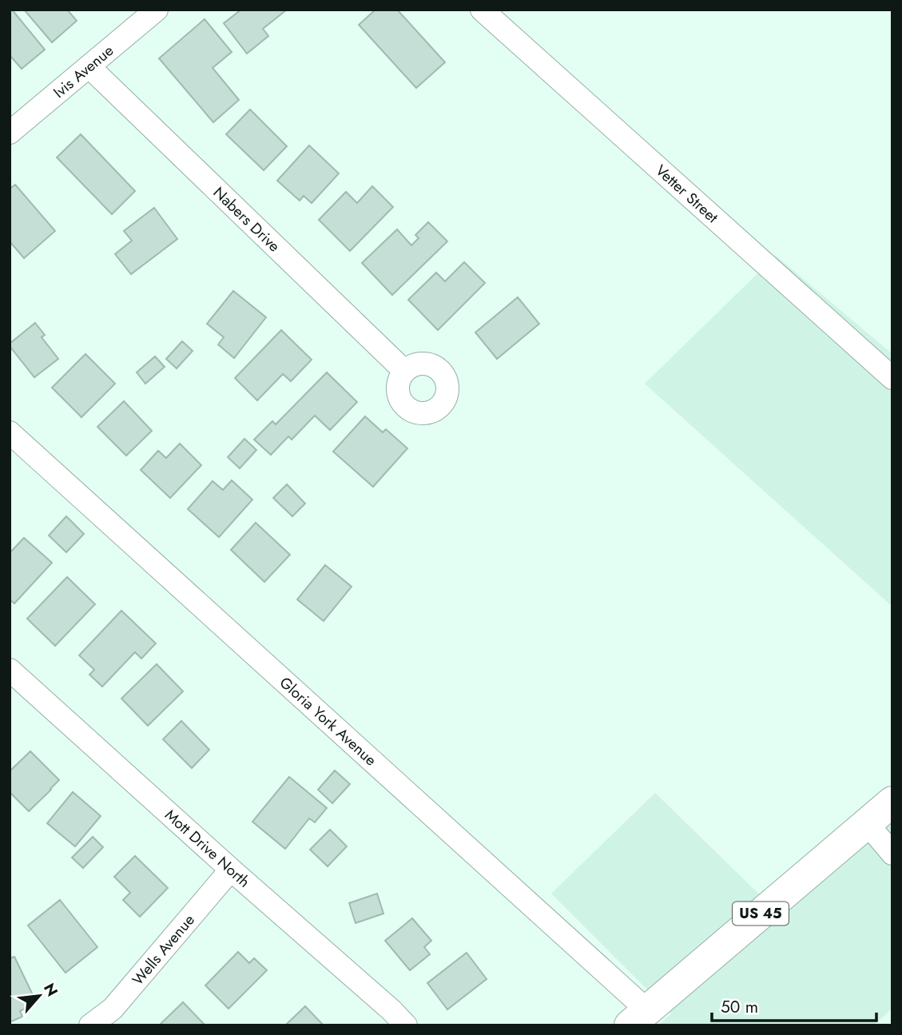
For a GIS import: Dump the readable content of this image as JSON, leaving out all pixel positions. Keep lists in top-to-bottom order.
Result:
{
  "streets": {
    "main road": ["US 45"],
    "street": [
      "Ivis Avenue",
      "Vetter Street",
      "Nabers Drive",
      "Gloria York Avenue",
      "Mott Drive North",
      "Wells Avenue"
    ]
  },
  "crossings": [
    ["Ivis Avenue", "Nabers Drive"],
    ["Gloria York Avenue", "US 45"],
    ["Mott Drive North", "Wells Avenue"]
  ],
  "scale_bar": "50 m",
  "north": "top right"
}
